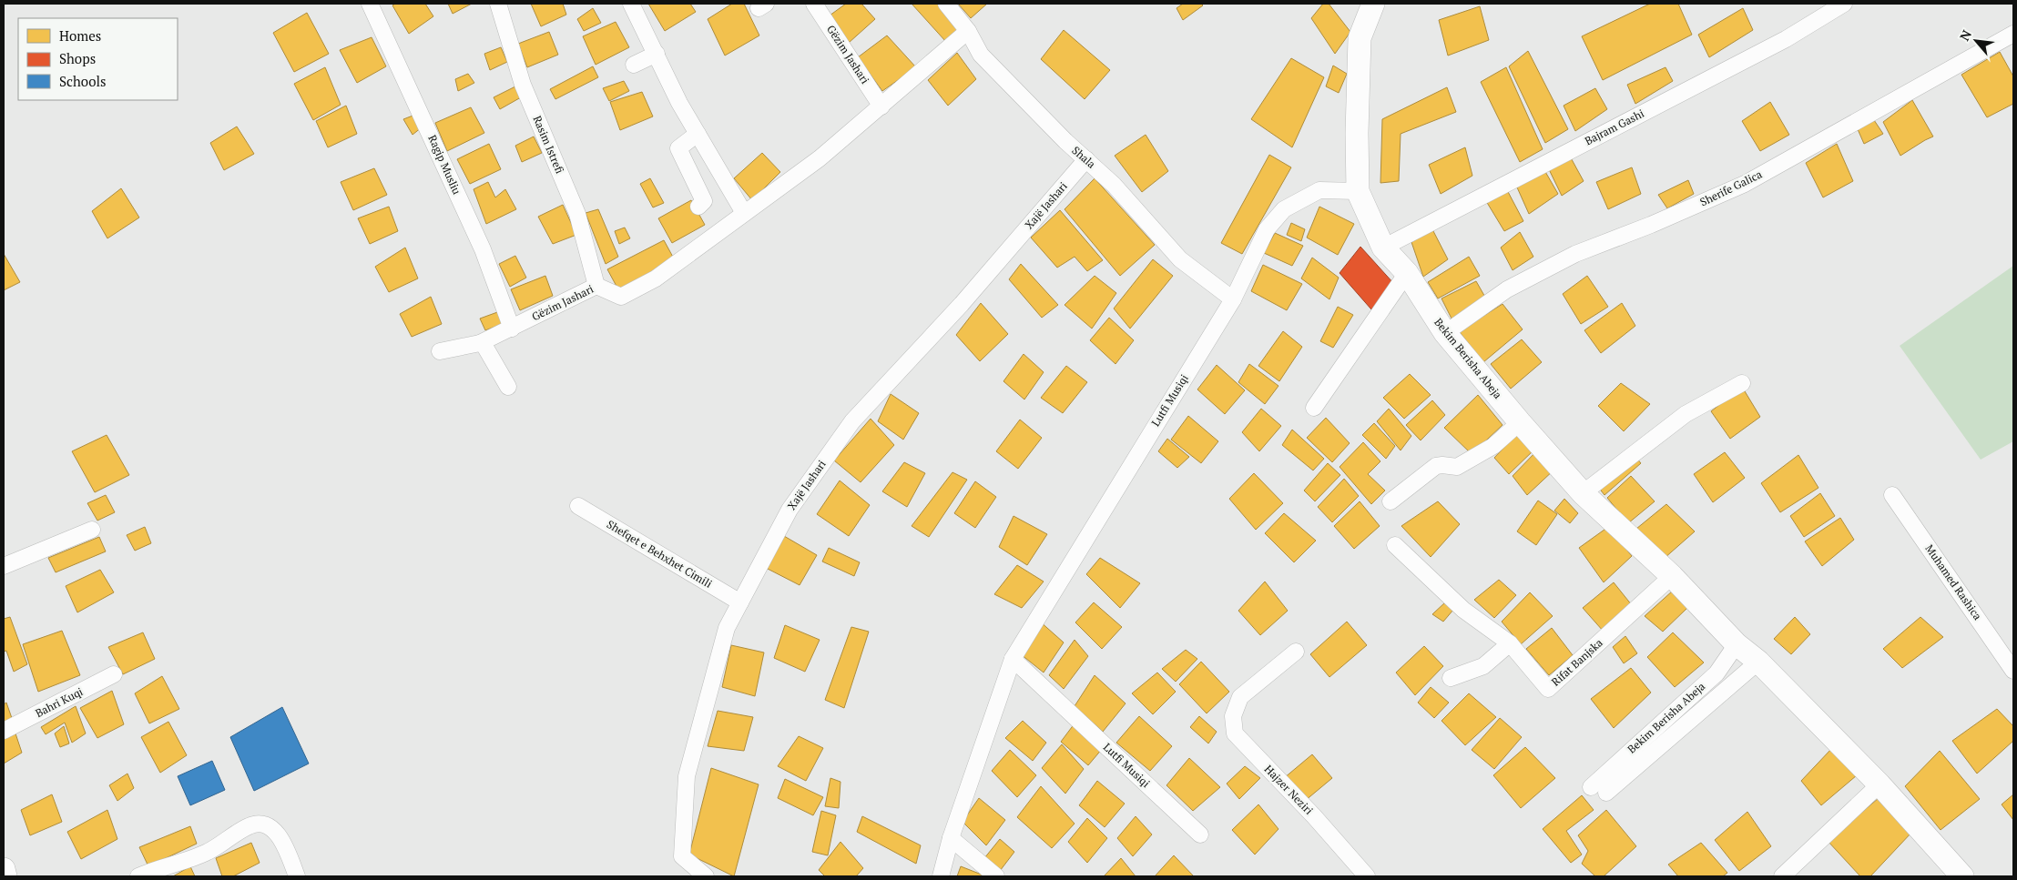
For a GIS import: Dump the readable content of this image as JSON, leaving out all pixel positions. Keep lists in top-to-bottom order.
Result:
{
  "streets": {
    "street": [
      "Gëzim Jashari",
      "Bajram Gashi",
      "Rasim Istrefi",
      "Shala",
      "Ragip Musliu",
      "Sherife Galica",
      "Xajë Jashari",
      "Bekim Berisha Abeja",
      "Lutfi Musiqi",
      "Shefqet e Behxhet Cimili",
      "Muhamed Rashica",
      "Rifat Banjska",
      "Bahri Kuqi",
      "Hajzer Neziri"
    ]
  },
  "crossings": [
    ["Gëzim Jashari", "Rasim Istrefi"],
    ["Gëzim Jashari", "Shala"],
    ["Gëzim Jashari", "Ragip Musliu"],
    ["Bajram Gashi", "Bekim Berisha Abeja"],
    ["Shala", "Xajë Jashari"],
    ["Shala", "Lutfi Musiqi"],
    ["Sherife Galica", "Bekim Berisha Abeja"],
    ["Xajë Jashari", "Shefqet e Behxhet Cimili"],
    ["Bekim Berisha Abeja", "Lutfi Musiqi"],
    ["Bekim Berisha Abeja", "Rifat Banjska"]
  ],
  "legend": ["Homes", "Shops", "Schools"],
  "north": "top left"
}
